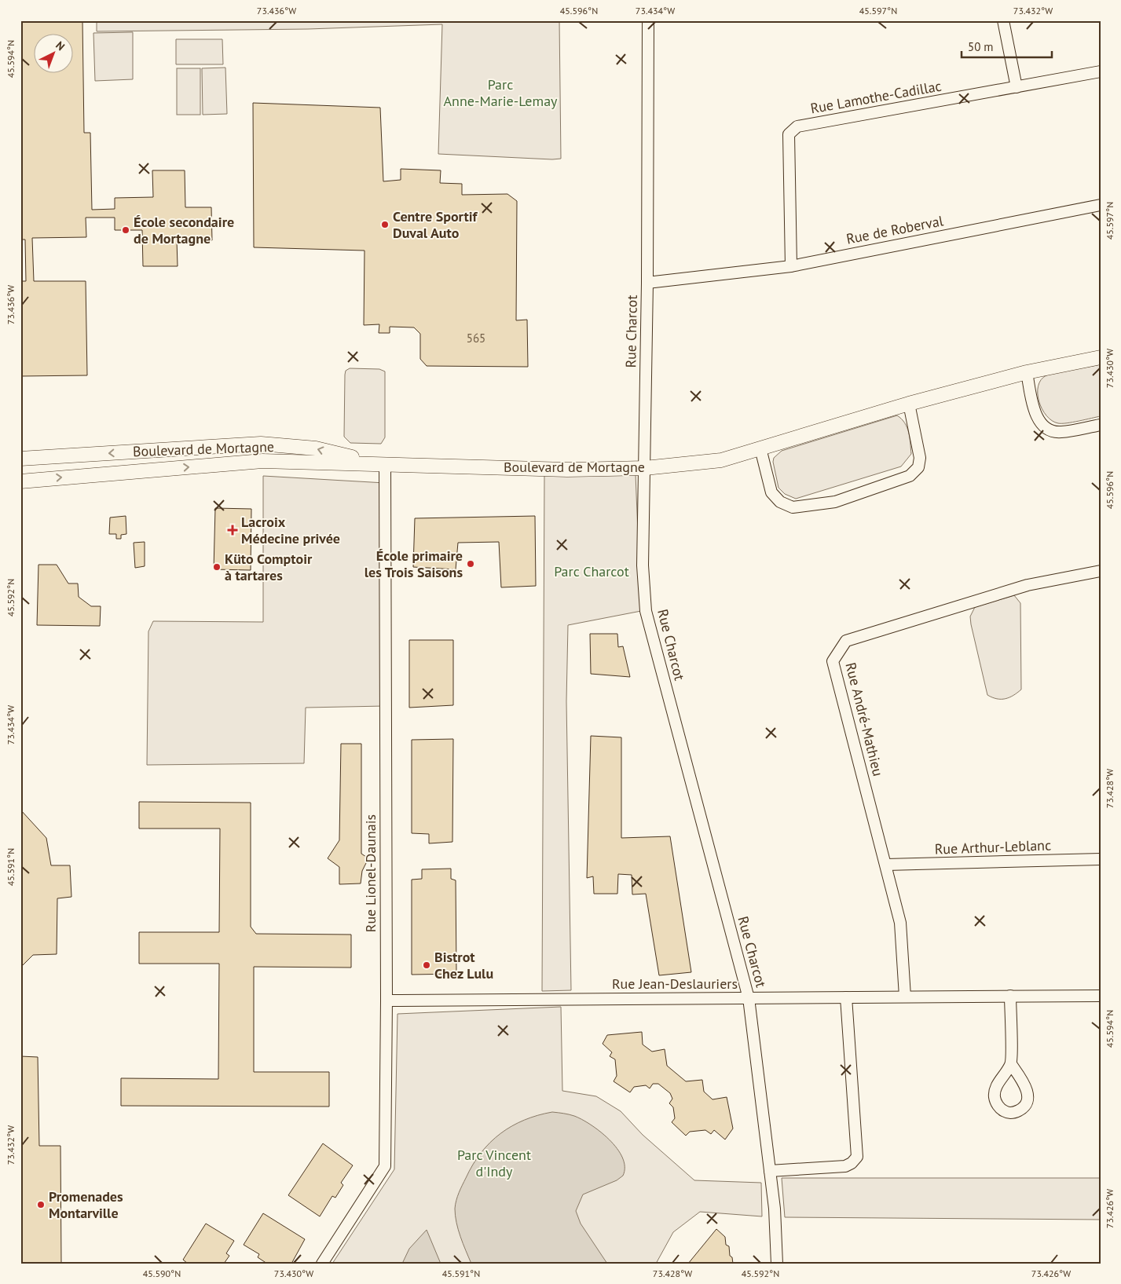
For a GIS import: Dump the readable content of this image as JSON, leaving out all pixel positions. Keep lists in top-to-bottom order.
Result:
{
  "streets": {
    "street": [
      "Rue Lamothe-Cadillac",
      "Rue de Roberval",
      "Rue Charcot",
      "Boulevard de Mortagne",
      "Rue André-Mathieu",
      "Rue Arthur-Leblanc",
      "Rue Lionel-Daunais",
      "Rue Jean-Deslauriers"
    ]
  },
  "crossings": [
    ["Rue Lamothe-Cadillac", "Rue de Roberval"],
    ["Rue de Roberval", "Rue Charcot"],
    ["Rue Charcot", "Boulevard de Mortagne"],
    ["Rue Charcot", "Rue Jean-Deslauriers"],
    ["Boulevard de Mortagne", "Rue Lionel-Daunais"],
    ["Rue André-Mathieu", "Rue Arthur-Leblanc"],
    ["Rue André-Mathieu", "Rue Jean-Deslauriers"],
    ["Rue Lionel-Daunais", "Rue Jean-Deslauriers"]
  ],
  "parks": ["Parc Anne-Marie-Lemay", "Parc Charcot", "Parc Vincent d'Indy"],
  "places": {
    "other": [
      "Centre Sportif Duval Auto",
      "École secondaire de Mortagne",
      "École primaire les Trois Saisons",
      "Küto Comptoir à tartares",
      "Bistrot Chez Lulu",
      "Promenades Montarville"
    ],
    "health": ["Lacroix Médecine privée"]
  },
  "house_numbers": ["565"],
  "scale_bar": "50 m",
  "north": "top right",
  "coordinates": [
    "73.436°W",
    "45.596°N",
    "73.434°W",
    "45.597°N",
    "73.432°W",
    "45.594°N",
    "73.430°W",
    "45.592°N",
    "73.428°W",
    "45.591°N",
    "73.426°W",
    "45.590°N"
  ]
}
